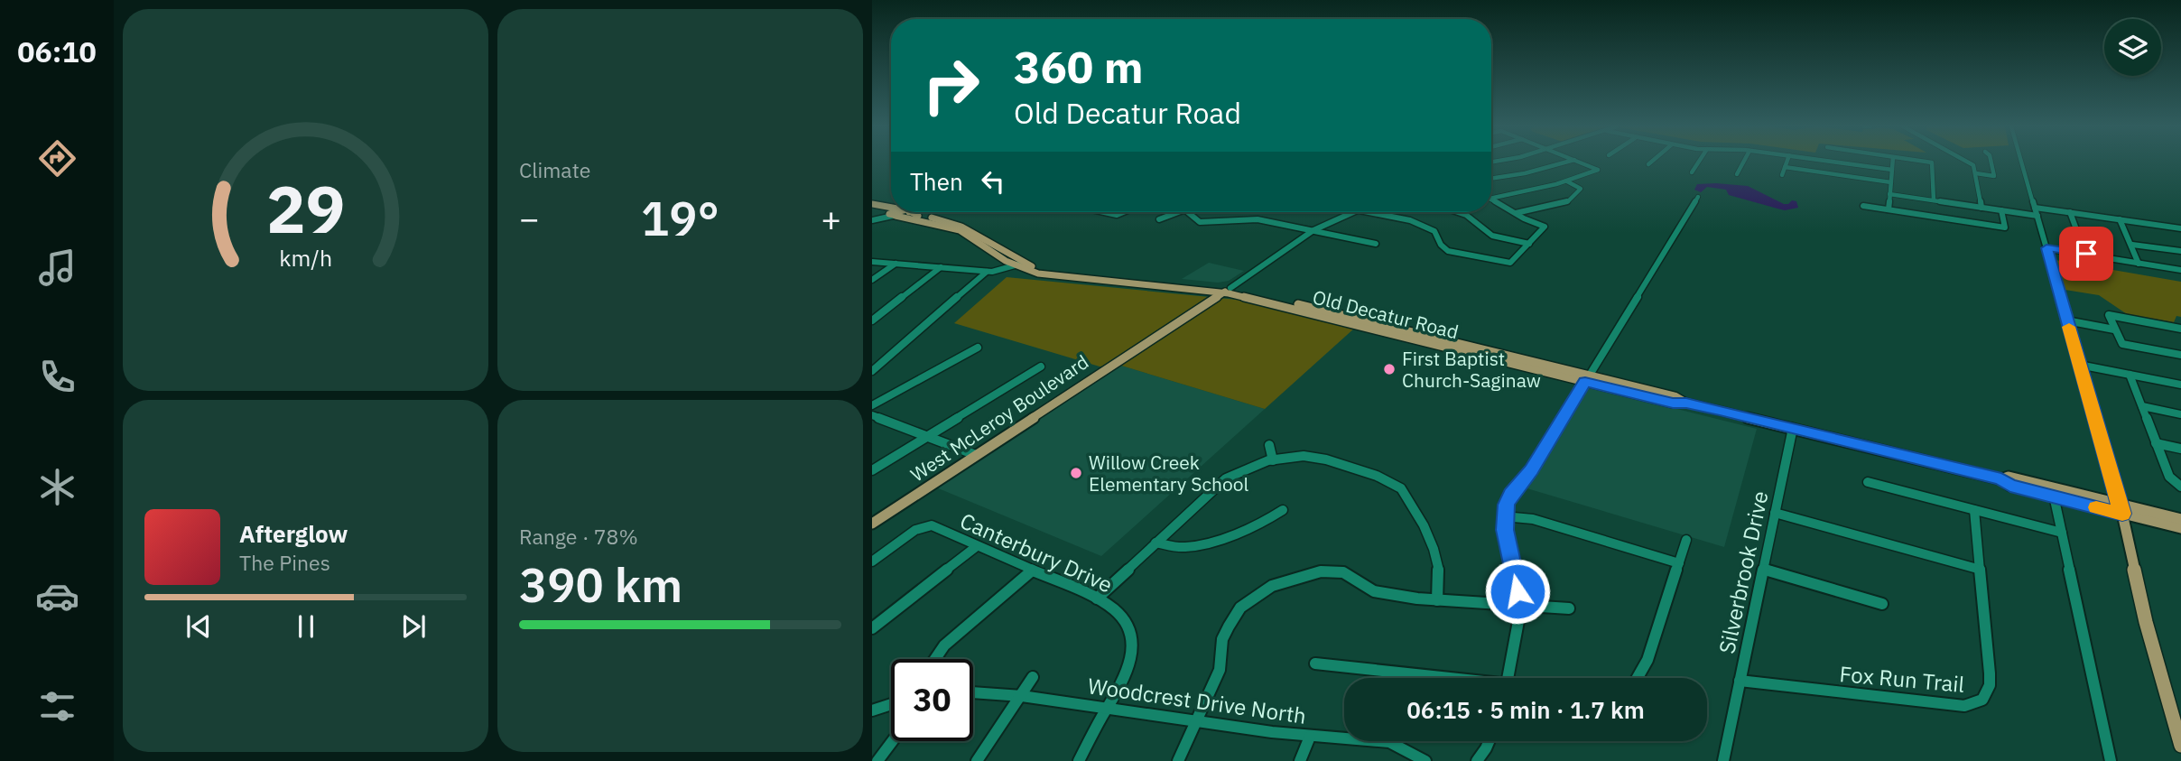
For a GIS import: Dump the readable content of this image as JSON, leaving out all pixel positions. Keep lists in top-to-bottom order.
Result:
{
  "streets": {
    "main road": ["Old Decatur Road", "West McLeroy Boulevard"],
    "street": [
      "Canterbury Drive",
      "Silverbrook Drive",
      "Fox Run Trail",
      "Woodcrest Drive North"
    ]
  },
  "crossings": [
    ["Old Decatur Road", "West McLeroy Boulevard"],
    ["Old Decatur Road", "Silverbrook Drive"],
    ["Canterbury Drive", "Woodcrest Drive North"],
    ["Silverbrook Drive", "Fox Run Trail"]
  ],
  "places": ["First Baptist Church-Saginaw", "Willow Creek Elementary School"],
  "page": {
    "tabs": "06:10",
    "tile": [
      "Climate",
      ["Range · 78%", "390 km"]
    ],
    "turn": ["360 m", "Old Decatur Road"],
    "then": "Then",
    "heat": ["−", "19°", "+"],
    "song": ["Afterglow", "The Pines"],
    "limit": "30",
    "trip": "06:15 · 5 min · 1.7 km",
    "gauge": ["29", "km/h"]
  }
}
